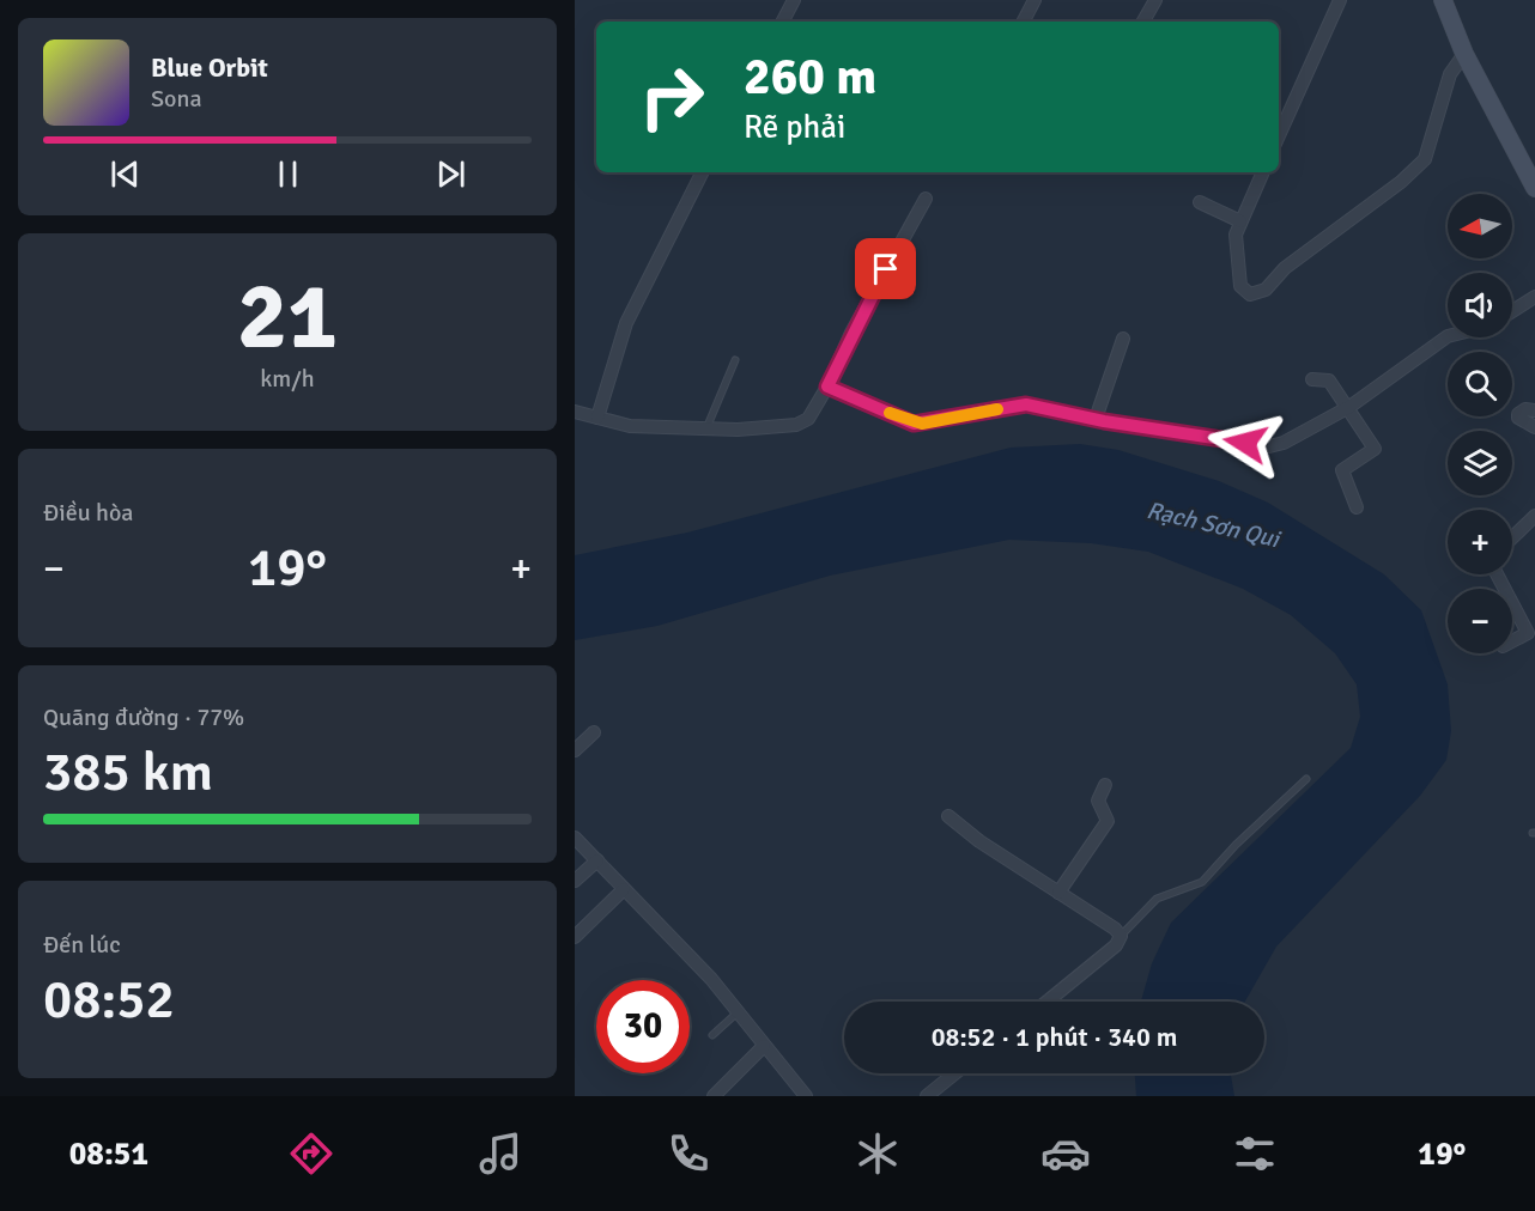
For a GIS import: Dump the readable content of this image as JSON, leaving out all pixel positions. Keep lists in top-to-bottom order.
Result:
{
  "water": ["Rạch Sơn Qui"],
  "north": "left",
  "page": {
    "turn": ["260 m", "Rẽ phải"],
    "song": ["Blue Orbit", "Sona"],
    "map_buttons": ["+", "−"],
    "tile": [
      ["21", "km/h"],
      "Điều hòa",
      ["Quãng đường · 77%", "385 km"],
      ["Đến lúc", "08:52"]
    ],
    "heat": ["−", "19°", "+"],
    "limit": "30",
    "trip": "08:52 · 1 phút · 340 m",
    "tabs": ["08:51", "19°"]
  }
}
